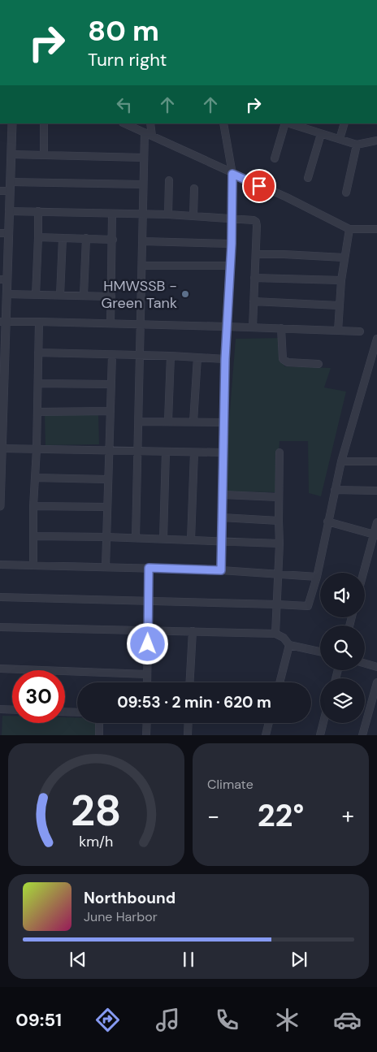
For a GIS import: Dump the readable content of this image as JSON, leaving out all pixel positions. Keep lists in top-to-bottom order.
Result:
{
  "places": ["HMWSSB - Green Tank"],
  "page": {
    "turn": ["80 m", "Turn right"],
    "limit": "30",
    "trip": "09:53 · 2 min · 620 m",
    "tile": "Climate",
    "heat": ["−", "22°", "+"],
    "song": ["Northbound", "June Harbor"],
    "tabs": "09:51",
    "gauge": ["28", "km/h"]
  }
}
